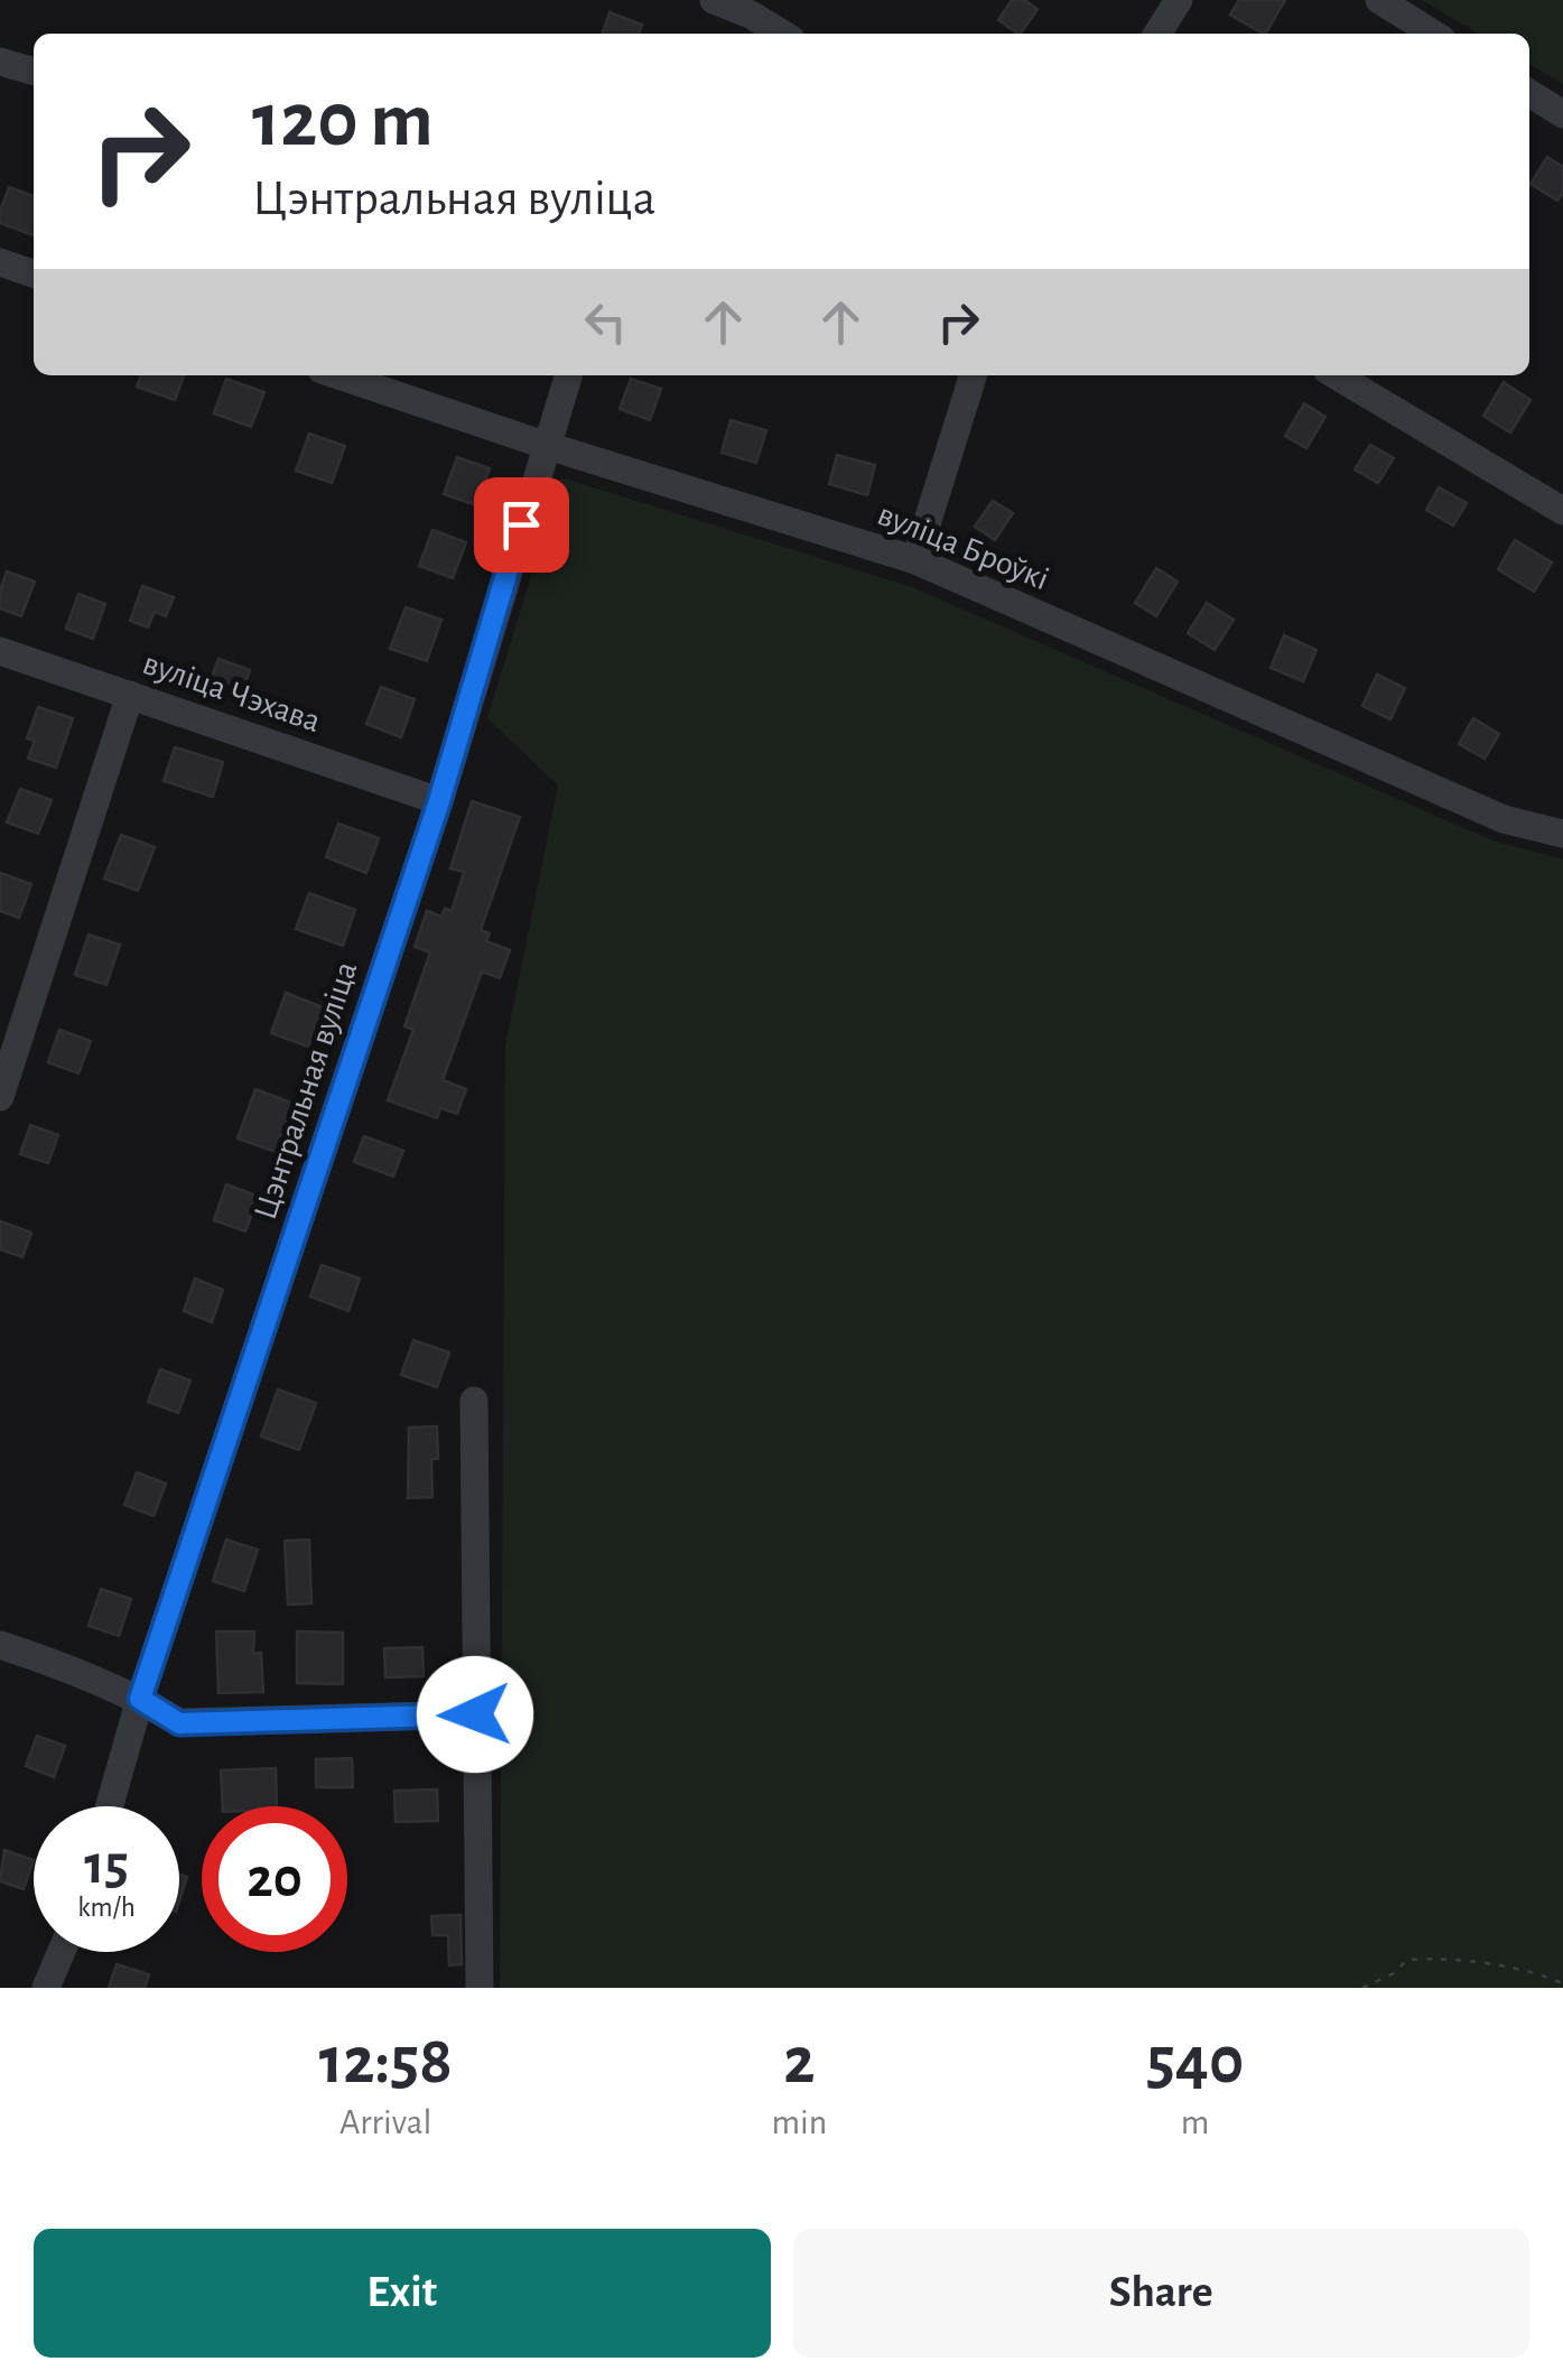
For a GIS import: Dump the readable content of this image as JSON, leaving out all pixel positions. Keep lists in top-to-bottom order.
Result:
{
  "streets": {
    "street": ["вуліца Броўкі", "вуліца Чэхава", "Цэнтральная вуліца"]
  },
  "crossings": [
    ["вуліца Броўкі", "Цэнтральная вуліца"],
    ["вуліца Чэхава", "Цэнтральная вуліца"]
  ],
  "page": {
    "turn": ["120 m", "Цэнтральная вуліца"],
    "speed": "15 km/h",
    "limit": "20",
    "eta": [
      "12:58",
      "Arrival",
      "2",
      "min",
      "540",
      "m"
    ],
    "buttons": ["Exit", "Share"]
  }
}
